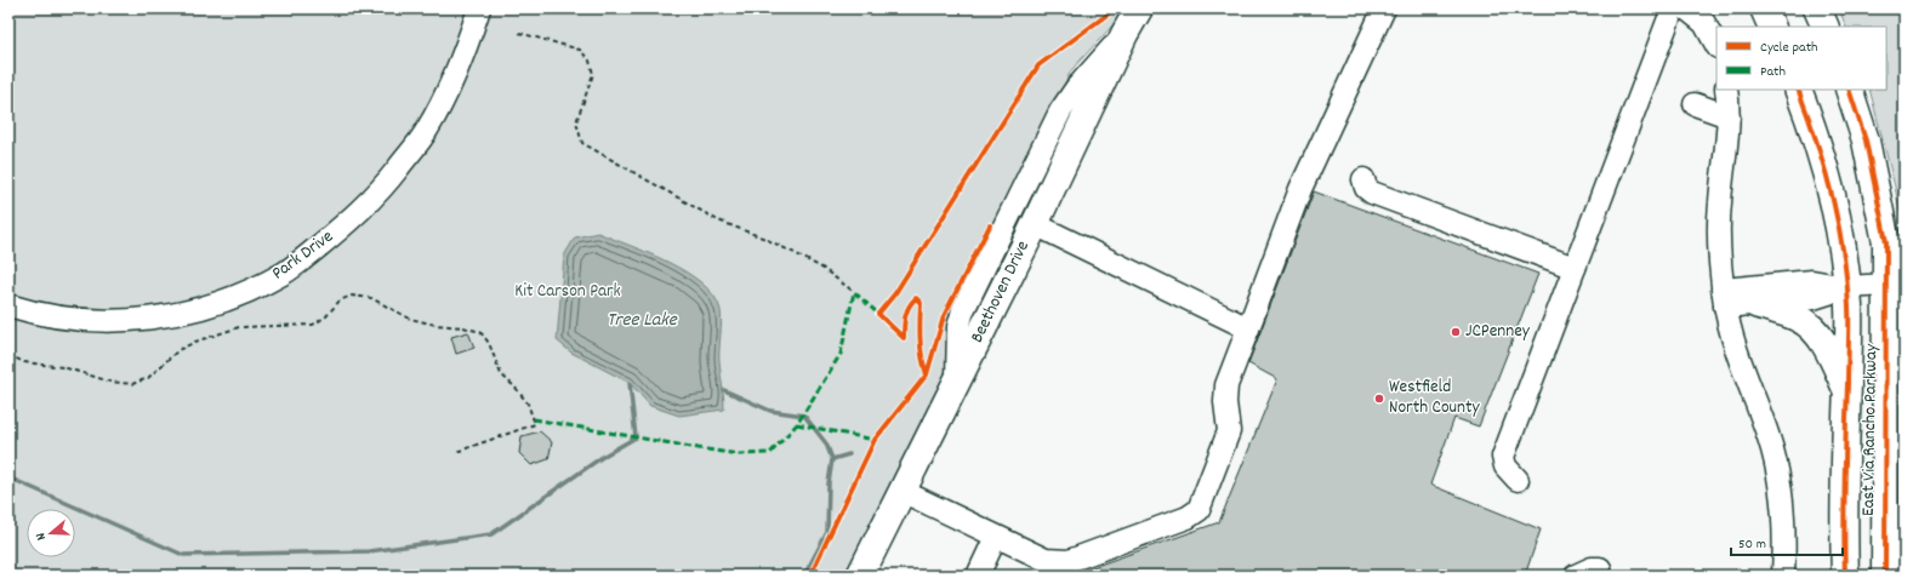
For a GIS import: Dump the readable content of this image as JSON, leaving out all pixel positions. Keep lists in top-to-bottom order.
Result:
{
  "streets": {
    "main road": ["Beethoven Drive", "East Via Rancho Parkway"],
    "street": ["Park Drive"]
  },
  "water": ["Tree Lake"],
  "parks": ["Kit Carson Park"],
  "places": ["JCPenney", "Westfield North County"],
  "legend": ["Cycle path", "Path"],
  "scale_bar": "50 m",
  "north": "left"
}
